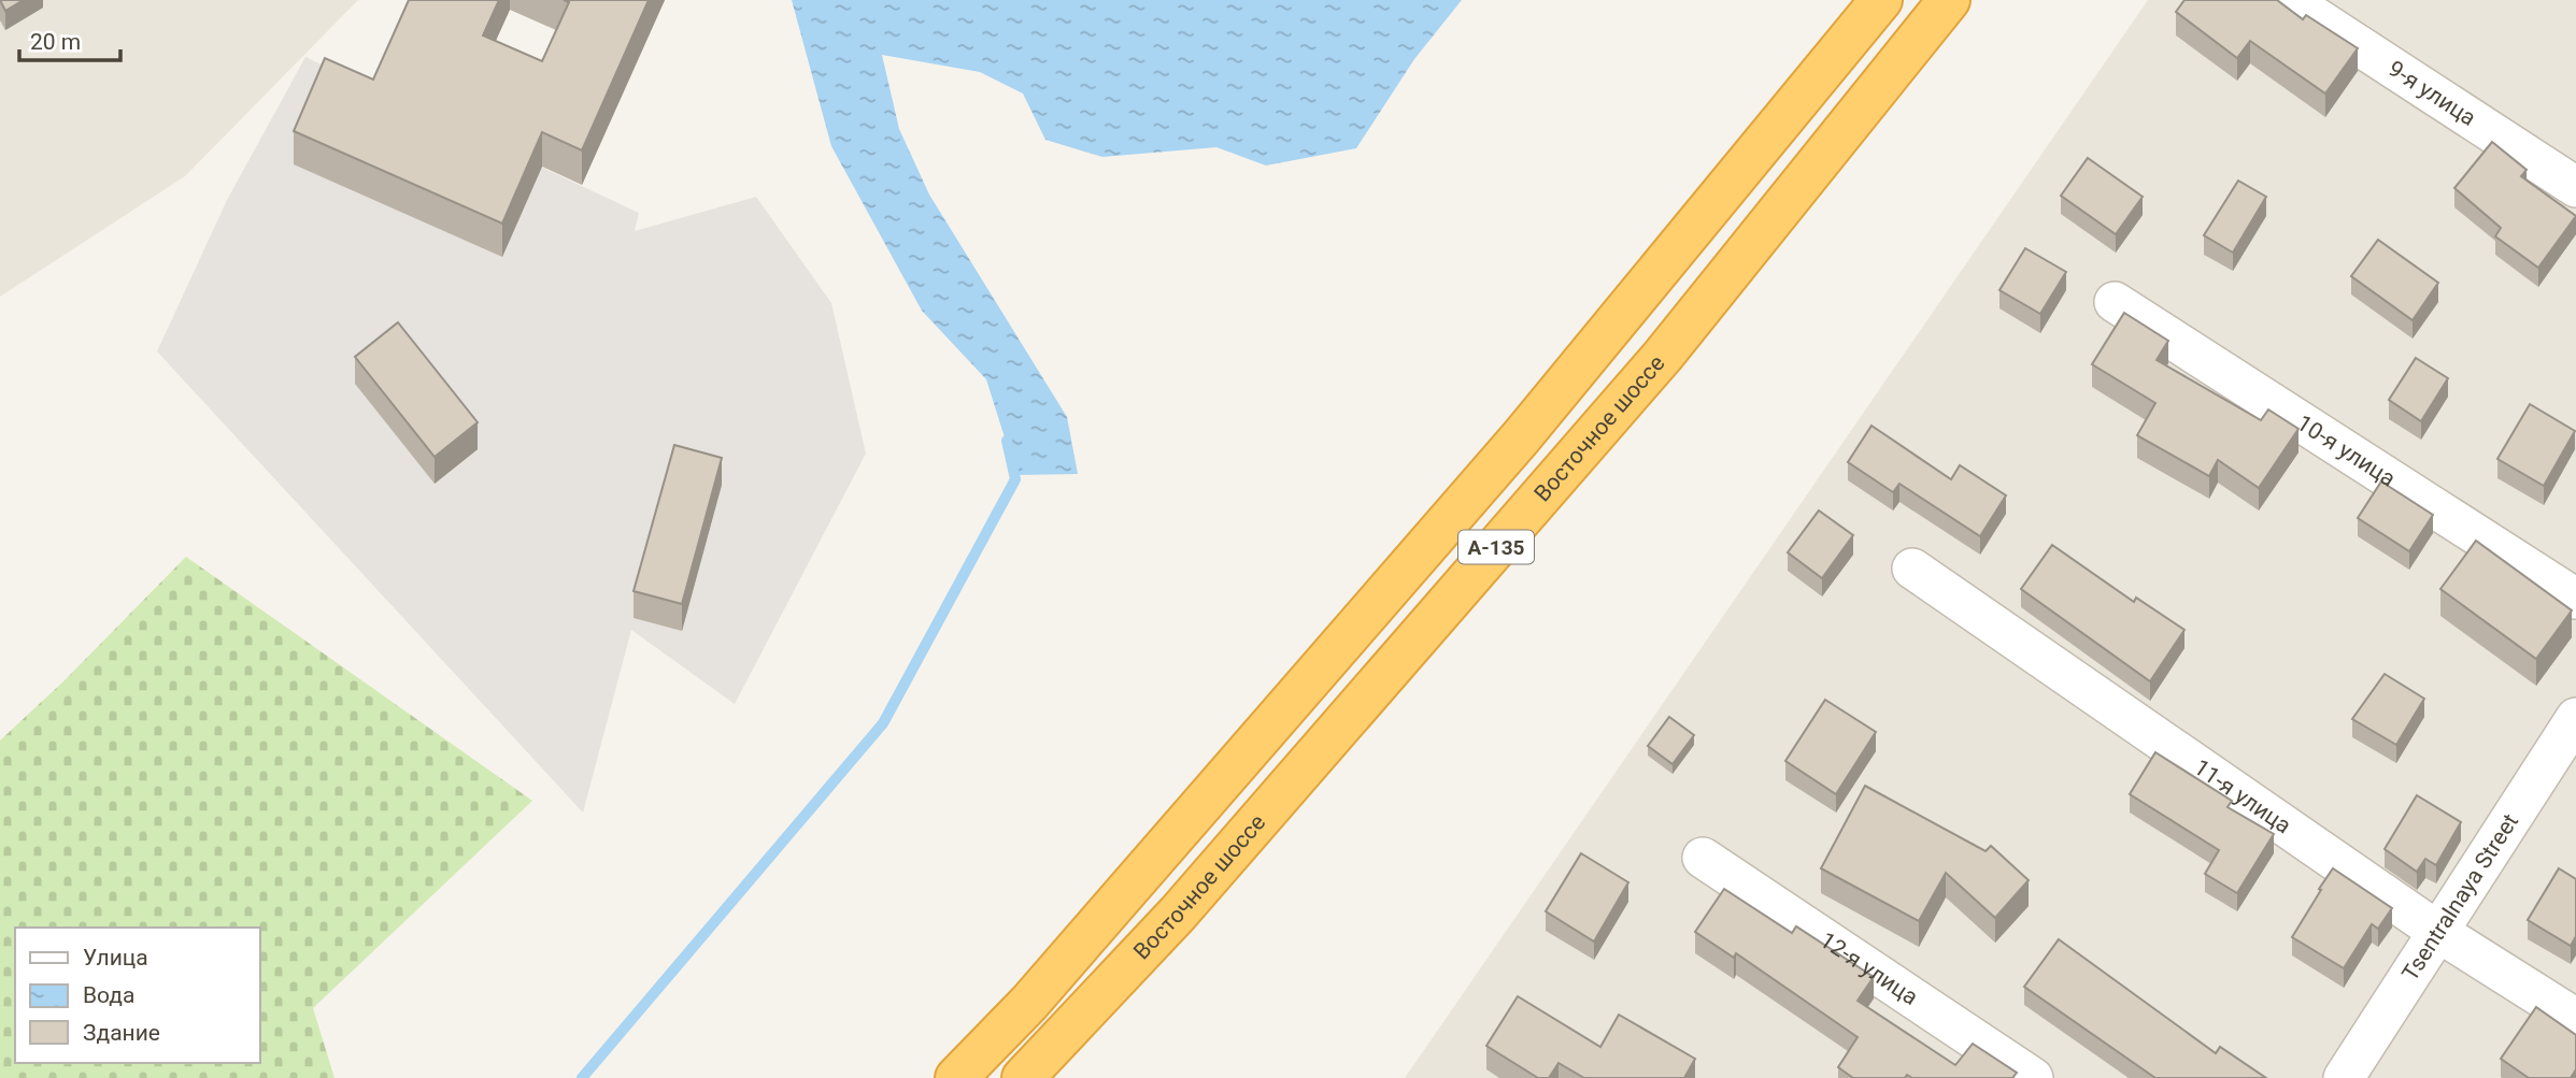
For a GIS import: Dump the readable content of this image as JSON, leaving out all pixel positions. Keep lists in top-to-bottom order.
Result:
{
  "streets": {
    "highway": ["Восточное шоссе", "А-135"],
    "street": [
      "9-я улица",
      "10-я улица",
      "11-я улица",
      "Tsentralnaya Street",
      "12-я улица"
    ]
  },
  "crossings": [
    ["11-я улица", "Tsentralnaya Street"]
  ],
  "legend": ["Улица", "Вода", "Здание"],
  "scale_bar": "20 m"
}
